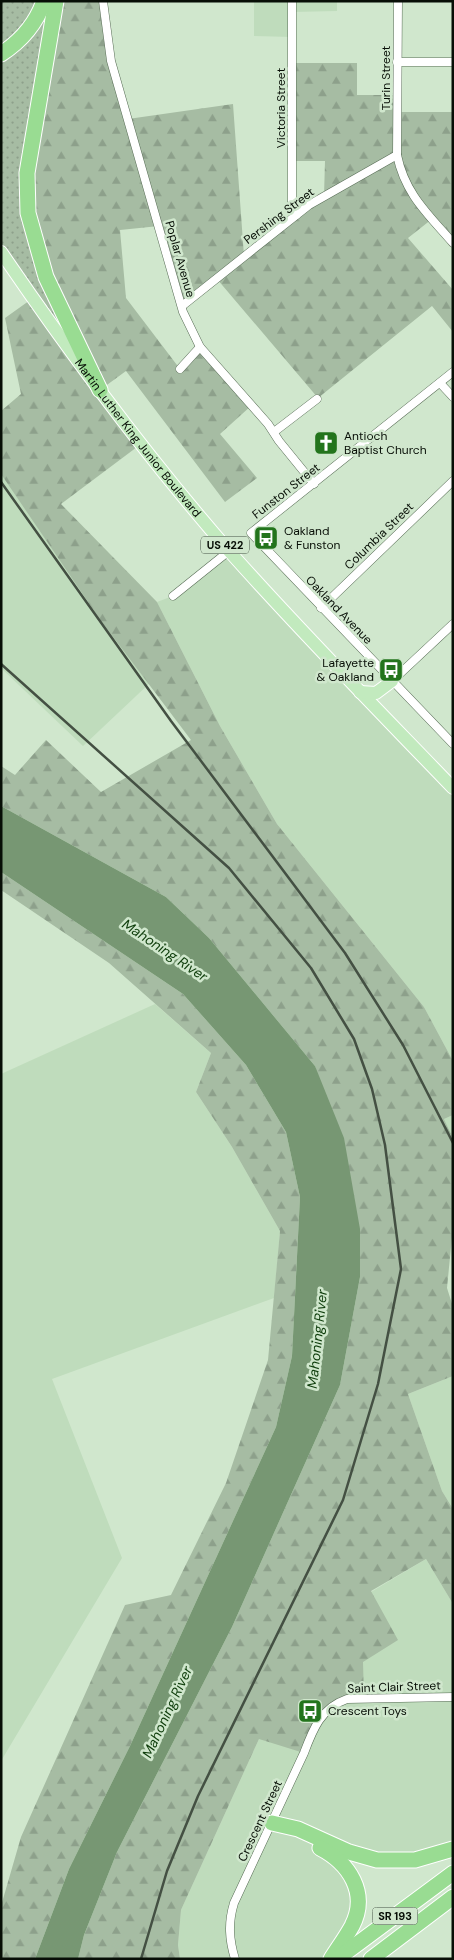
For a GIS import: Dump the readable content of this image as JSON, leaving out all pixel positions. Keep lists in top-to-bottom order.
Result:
{
  "streets": {
    "highway": ["SR 193"],
    "main road": ["Martin Luther King Junior Boulevard", "US 422"],
    "street": [
      "Turin Street",
      "Victoria Street",
      "Pershing Street",
      "Poplar Avenue",
      "Funston Street",
      "Columbia Street",
      "Oakland Avenue",
      "Saint Clair Street",
      "Crescent Street"
    ]
  },
  "crossings": [
    ["Turin Street", "Pershing Street"],
    ["Victoria Street", "Pershing Street"],
    ["Pershing Street", "Poplar Avenue"],
    ["Poplar Avenue", "Funston Street"],
    ["Funston Street", "Oakland Avenue"],
    ["Columbia Street", "Oakland Avenue"],
    ["Saint Clair Street", "Crescent Street"]
  ],
  "water": ["Mahoning River"],
  "places": {
    "church": ["Antioch Baptist Church"],
    "bus stop": ["Oakland & Funston", "Lafayette & Oakland", "Crescent Toys"]
  }
}
